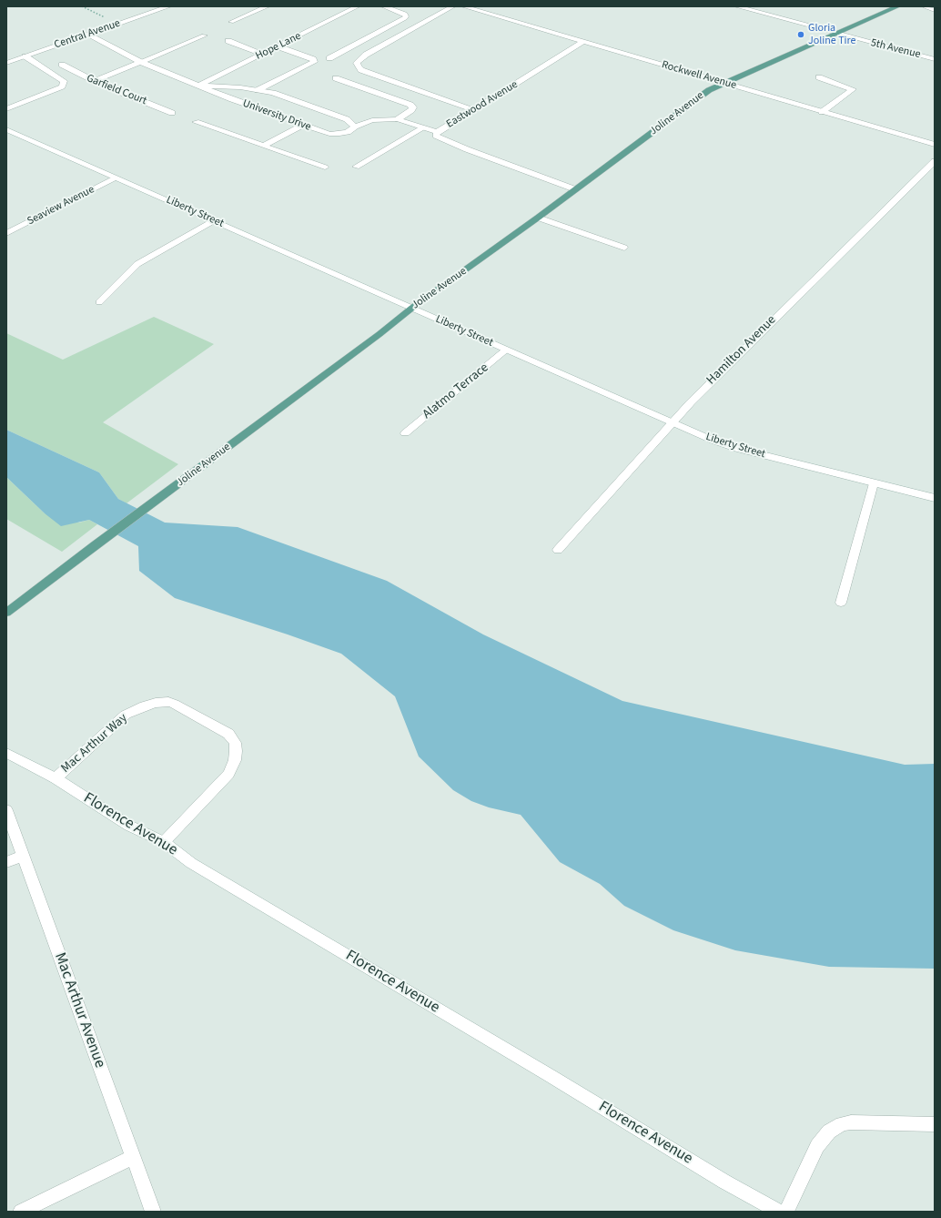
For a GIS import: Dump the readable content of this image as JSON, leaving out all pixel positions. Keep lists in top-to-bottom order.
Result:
{
  "streets": {
    "main road": ["Joline Avenue"],
    "street": [
      "Central Avenue",
      "Hope Lane",
      "5th Avenue",
      "Rockwell Avenue",
      "Garfield Court",
      "Eastwood Avenue",
      "University Drive",
      "Seaview Avenue",
      "Liberty Street",
      "Hamilton Avenue",
      "Alatmo Terrace",
      "Mac Arthur Way",
      "Florence Avenue",
      "Mac Arthur Avenue"
    ]
  },
  "crossings": [
    ["Central Avenue", "University Drive"],
    ["Hope Lane", "University Drive"],
    ["5th Avenue", "Joline Avenue"],
    ["Rockwell Avenue", "Eastwood Avenue"],
    ["Rockwell Avenue", "Joline Avenue"],
    ["Eastwood Avenue", "Joline Avenue"],
    ["Eastwood Avenue", "University Drive"],
    ["Joline Avenue", "Liberty Street"],
    ["Seaview Avenue", "Liberty Street"],
    ["Liberty Street", "Hamilton Avenue"],
    ["Liberty Street", "Alatmo Terrace"],
    ["Mac Arthur Way", "Florence Avenue"]
  ],
  "places": ["Gloria Joline Tire"]
}
